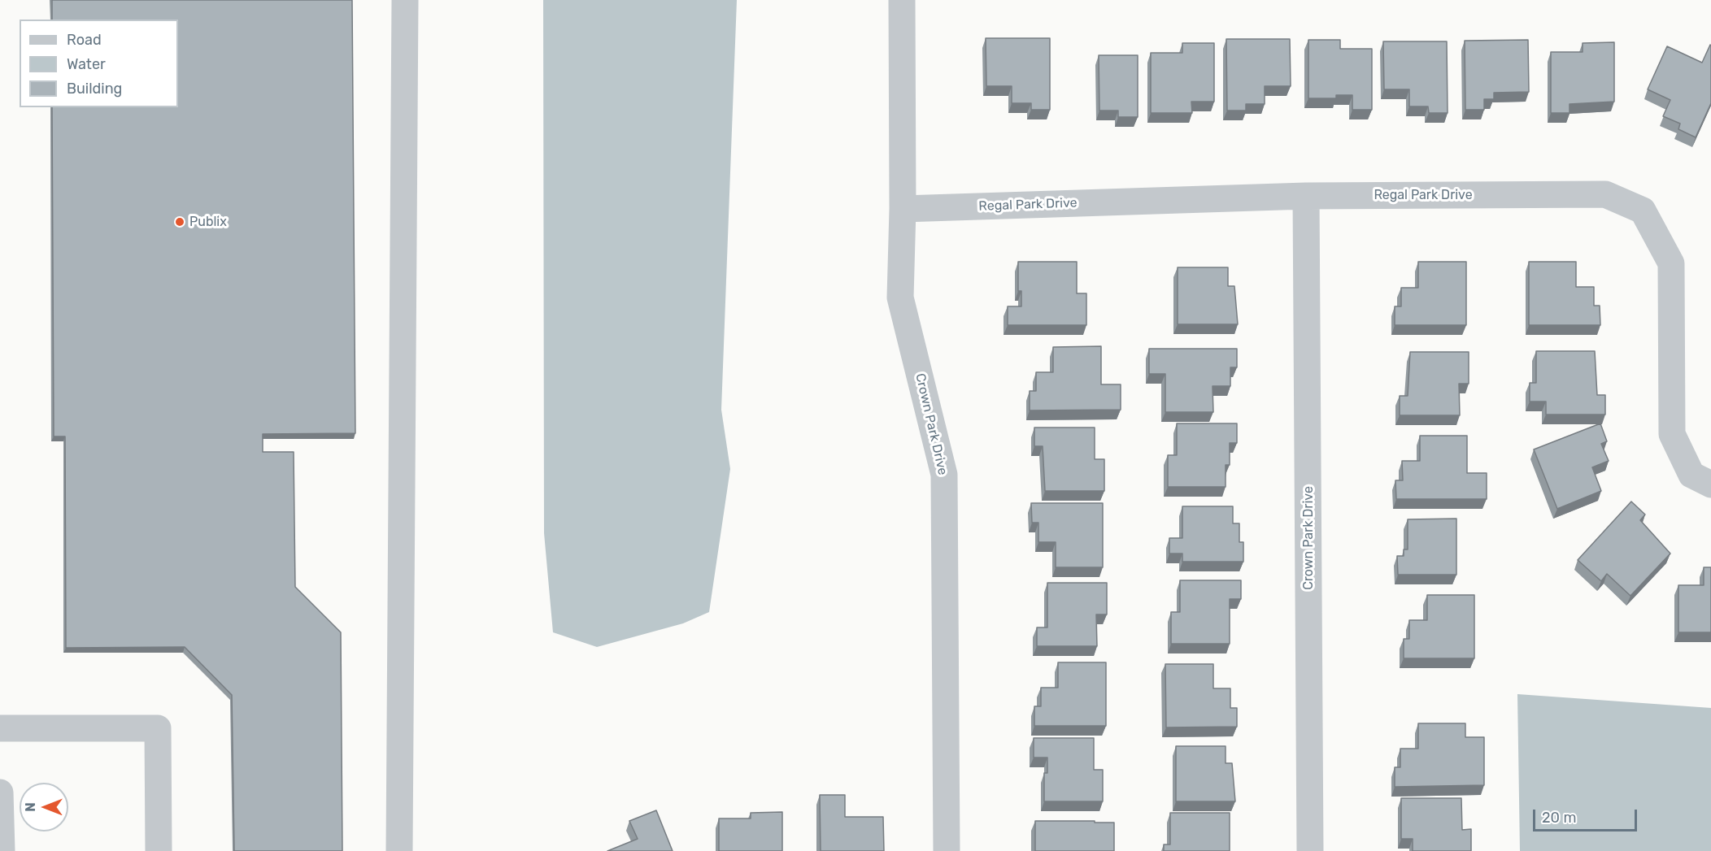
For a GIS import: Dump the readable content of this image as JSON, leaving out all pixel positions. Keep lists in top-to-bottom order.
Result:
{
  "streets": {
    "street": ["Regal Park Drive", "Crown Park Drive"]
  },
  "crossings": [
    ["Regal Park Drive", "Crown Park Drive"]
  ],
  "places": ["Publix"],
  "legend": ["Road", "Water", "Building"],
  "scale_bar": "20 m",
  "north": "left"
}
